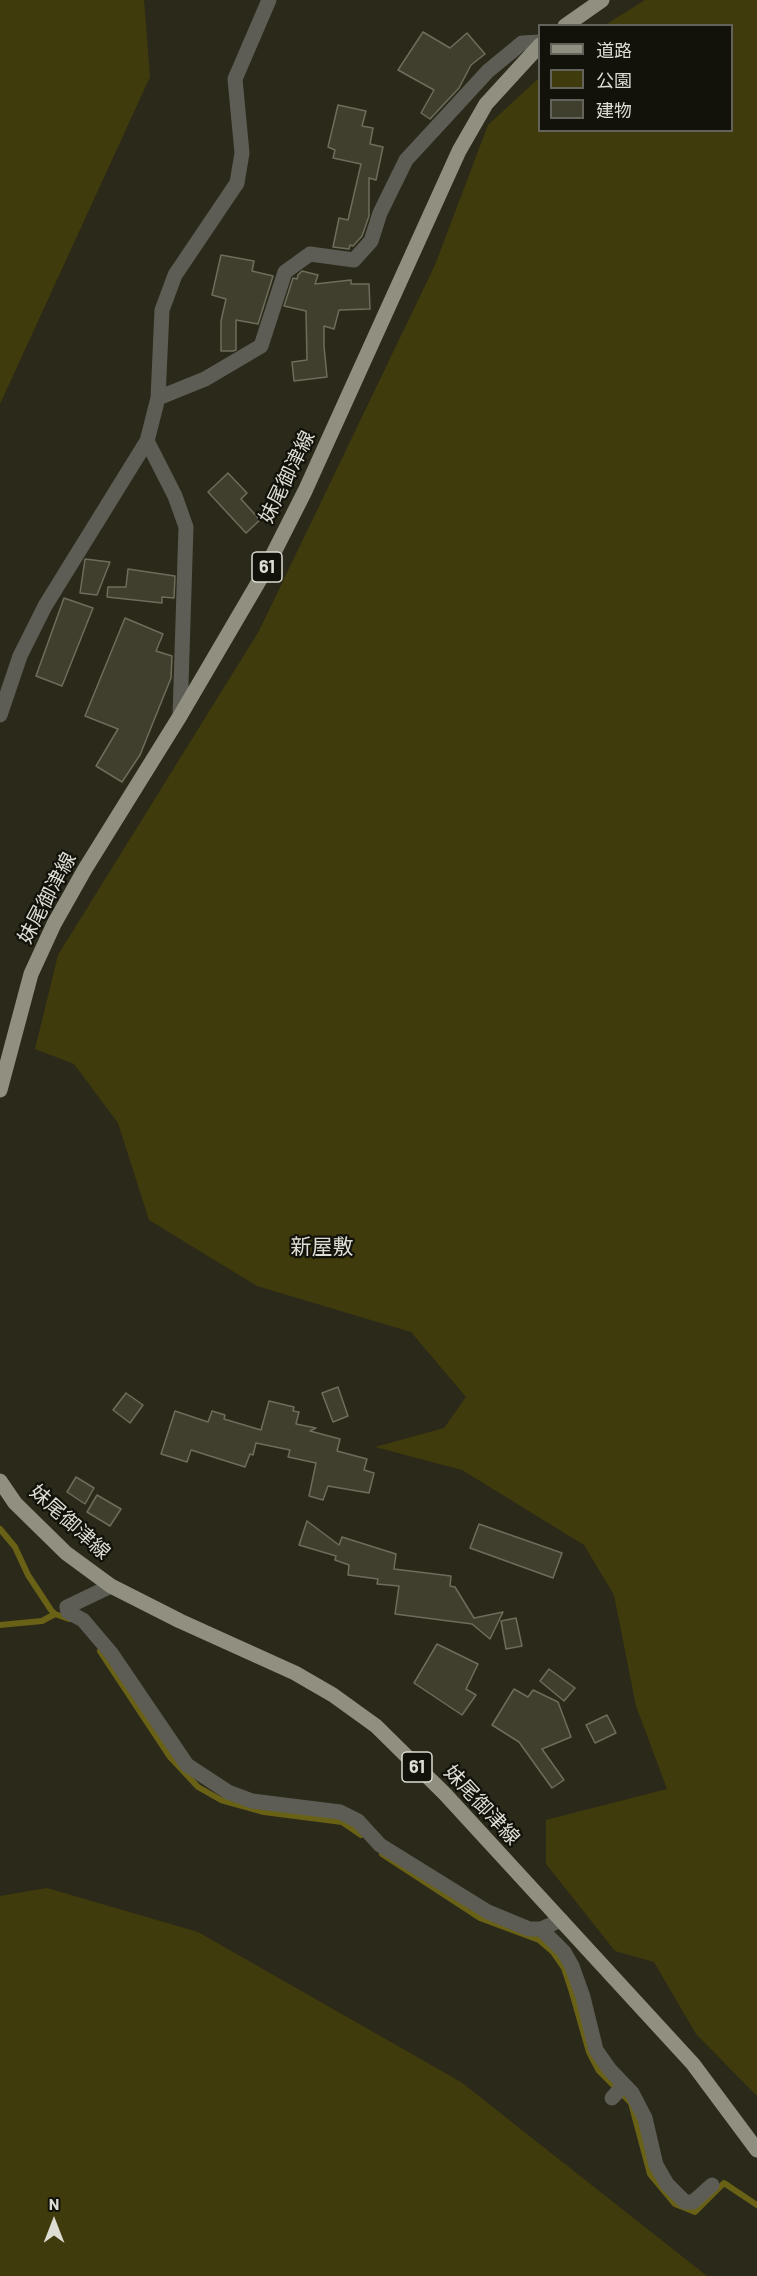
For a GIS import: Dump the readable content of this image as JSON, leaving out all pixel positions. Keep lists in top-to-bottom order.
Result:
{
  "streets": {
    "main road": ["妹尾御津線", "61"]
  },
  "districts": ["新屋敷"],
  "legend": ["道路", "公園", "建物"],
  "north": "top"
}
